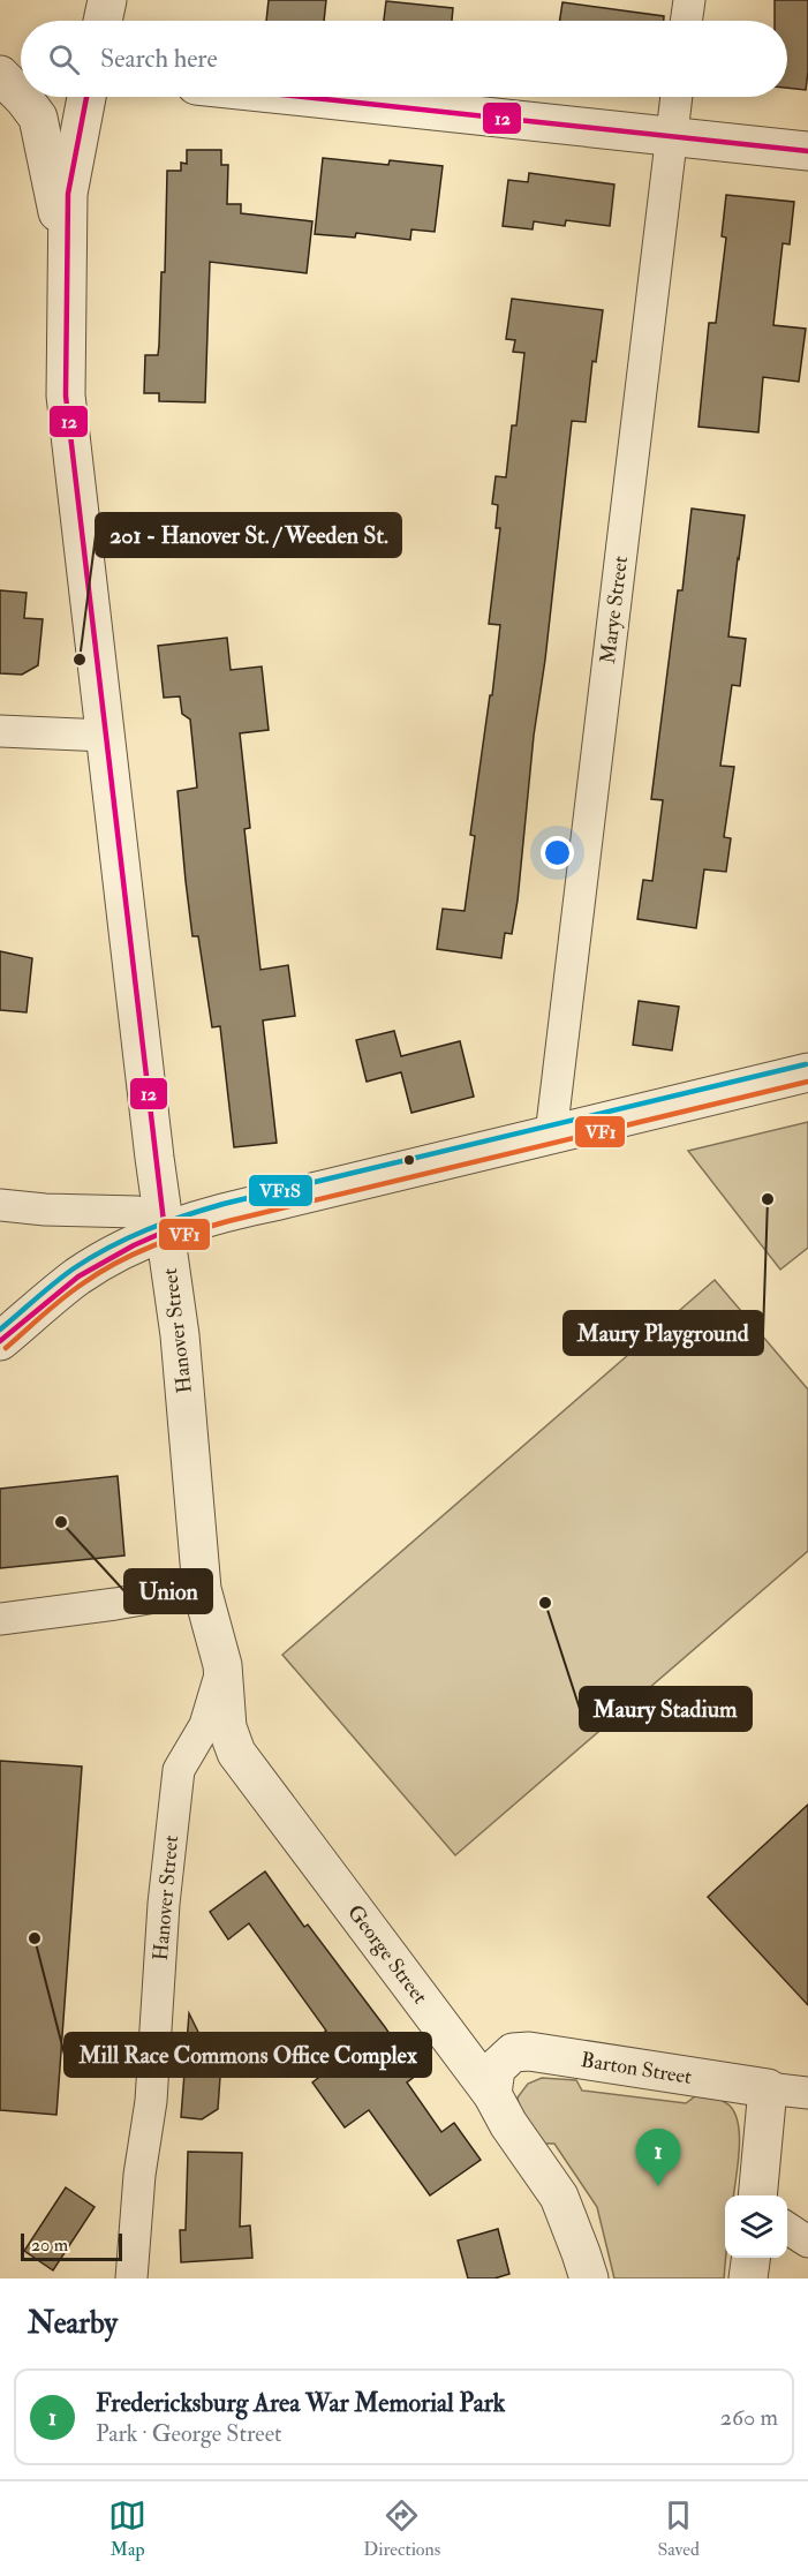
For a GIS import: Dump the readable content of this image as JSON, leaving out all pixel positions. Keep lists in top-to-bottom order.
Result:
{
  "streets": {
    "street": [
      "Marye Street",
      "Hanover Street",
      "George Street",
      "Barton Street"
    ]
  },
  "crossings": [
    ["Hanover Street", "George Street"],
    ["George Street", "Barton Street"]
  ],
  "places": [
    "201 - Hanover St. / Weeden St.",
    "Maury Playground",
    "Union",
    "Maury Stadium",
    "Mill Race Commons Office Complex"
  ],
  "lines": ["transit line 12", "transit line VF1S", "transit line VF1"],
  "scale_bar": "20 m",
  "page": {
    "search": "Search here",
    "pins": "1",
    "scale": "20 m",
    "heading": "Nearby",
    "list": [
      {
        "mark": "1",
        "name": "Fredericksburg Area War Memorial Park",
        "note": "Park · George Street",
        "value": "260 m"
      }
    ],
    "nav": ["Map", "Directions", "Saved"]
  }
}
